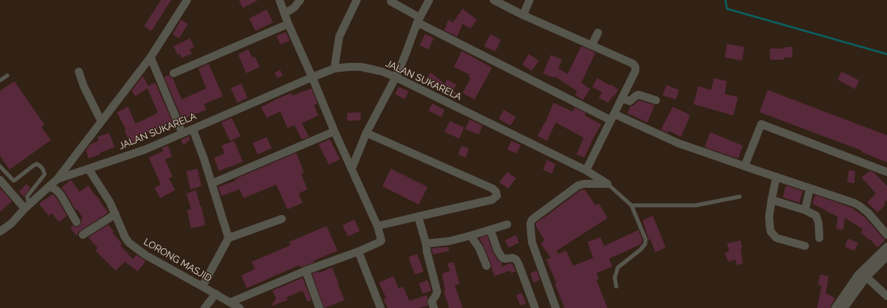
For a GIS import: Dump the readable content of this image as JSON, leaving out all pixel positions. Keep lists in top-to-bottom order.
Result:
{
  "streets": {
    "street": ["JALAN SUKARELA", "LORONG MASJID"]
  },
  "crossings": [
    ["JALAN SUKARELA", "LORONG MASJID"]
  ]
}
